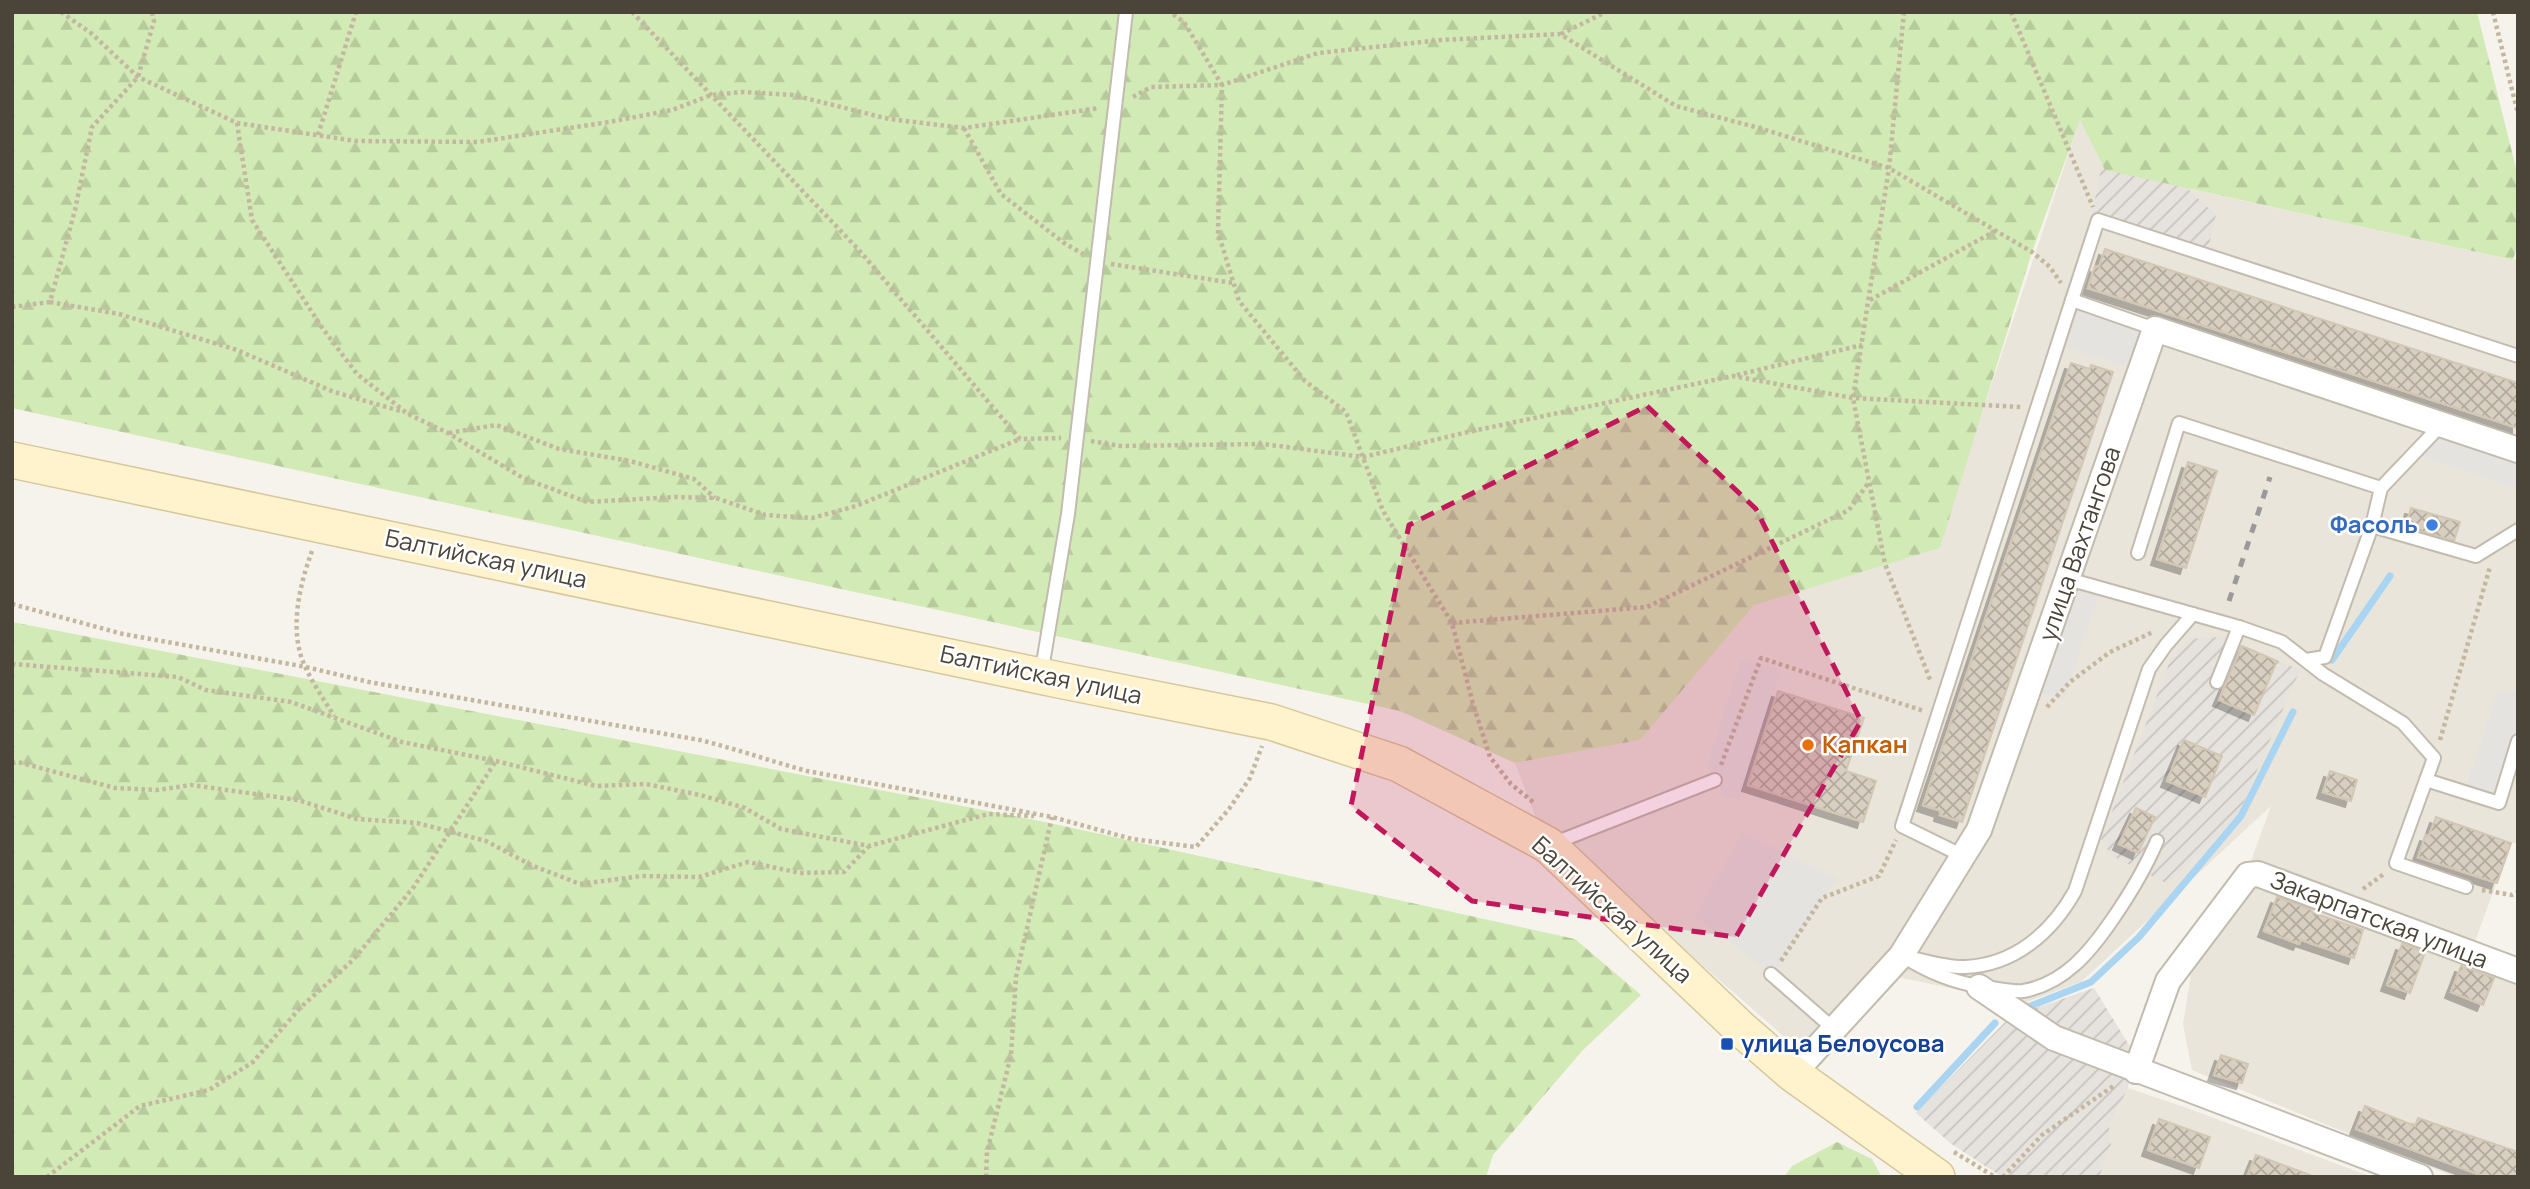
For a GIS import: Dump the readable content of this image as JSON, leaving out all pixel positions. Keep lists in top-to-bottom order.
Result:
{
  "streets": {
    "main road": ["Балтийская улица"],
    "street": ["улица Вахтангова", "Закарпатская улица"]
  },
  "crossings": [
    ["улица Вахтангова", "Балтийская улица"]
  ],
  "places": {
    "other": ["Фасоль", "Капкан"],
    "transit": ["улица Белоусова"]
  }
}
